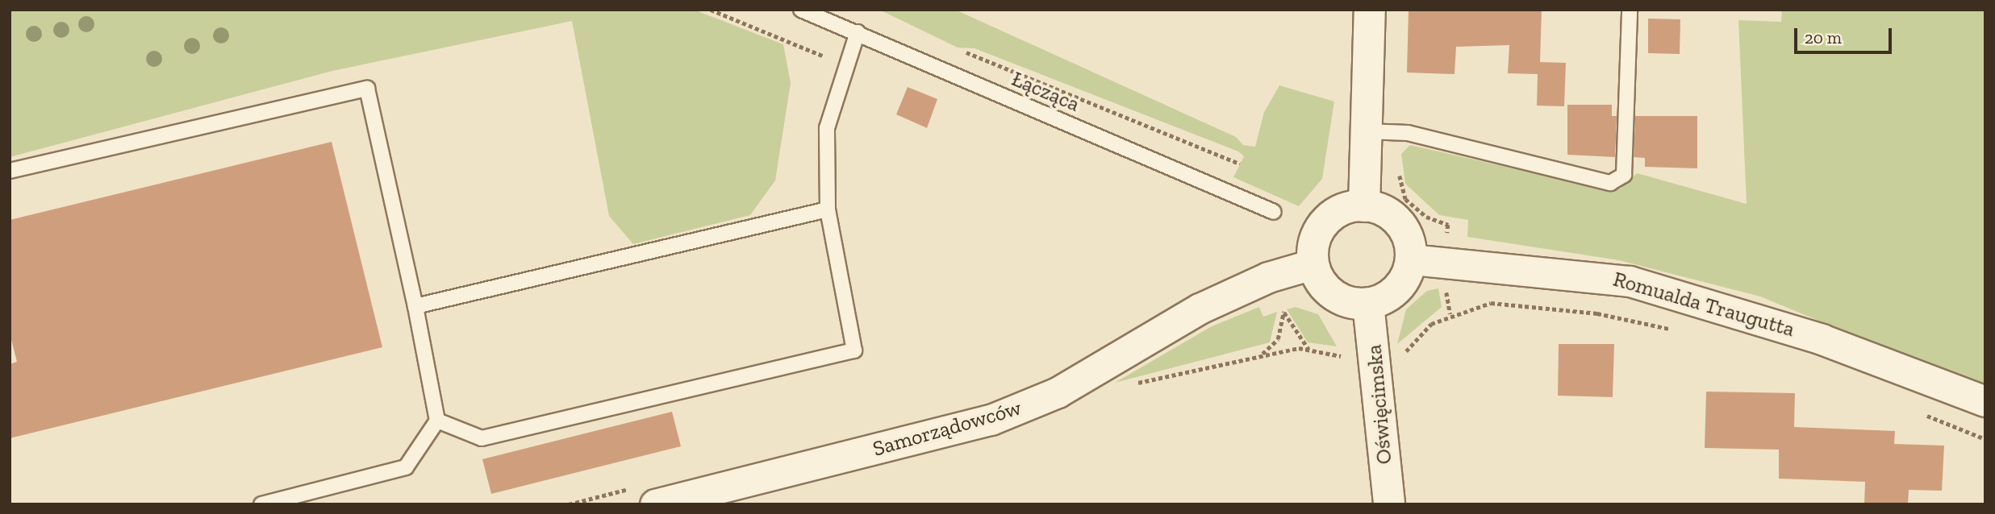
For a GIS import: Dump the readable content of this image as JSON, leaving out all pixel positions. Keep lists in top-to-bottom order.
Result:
{
  "streets": {
    "street": ["Romualda Traugutta", "Oświęcimska", "Samorządowców"],
    "lane": ["Łącząca"]
  },
  "crossings": [
    ["Romualda Traugutta", "Oświęcimska"],
    ["Romualda Traugutta", "Samorządowców"],
    ["Oświęcimska", "Samorządowców"]
  ],
  "scale_bar": "20 m"
}
